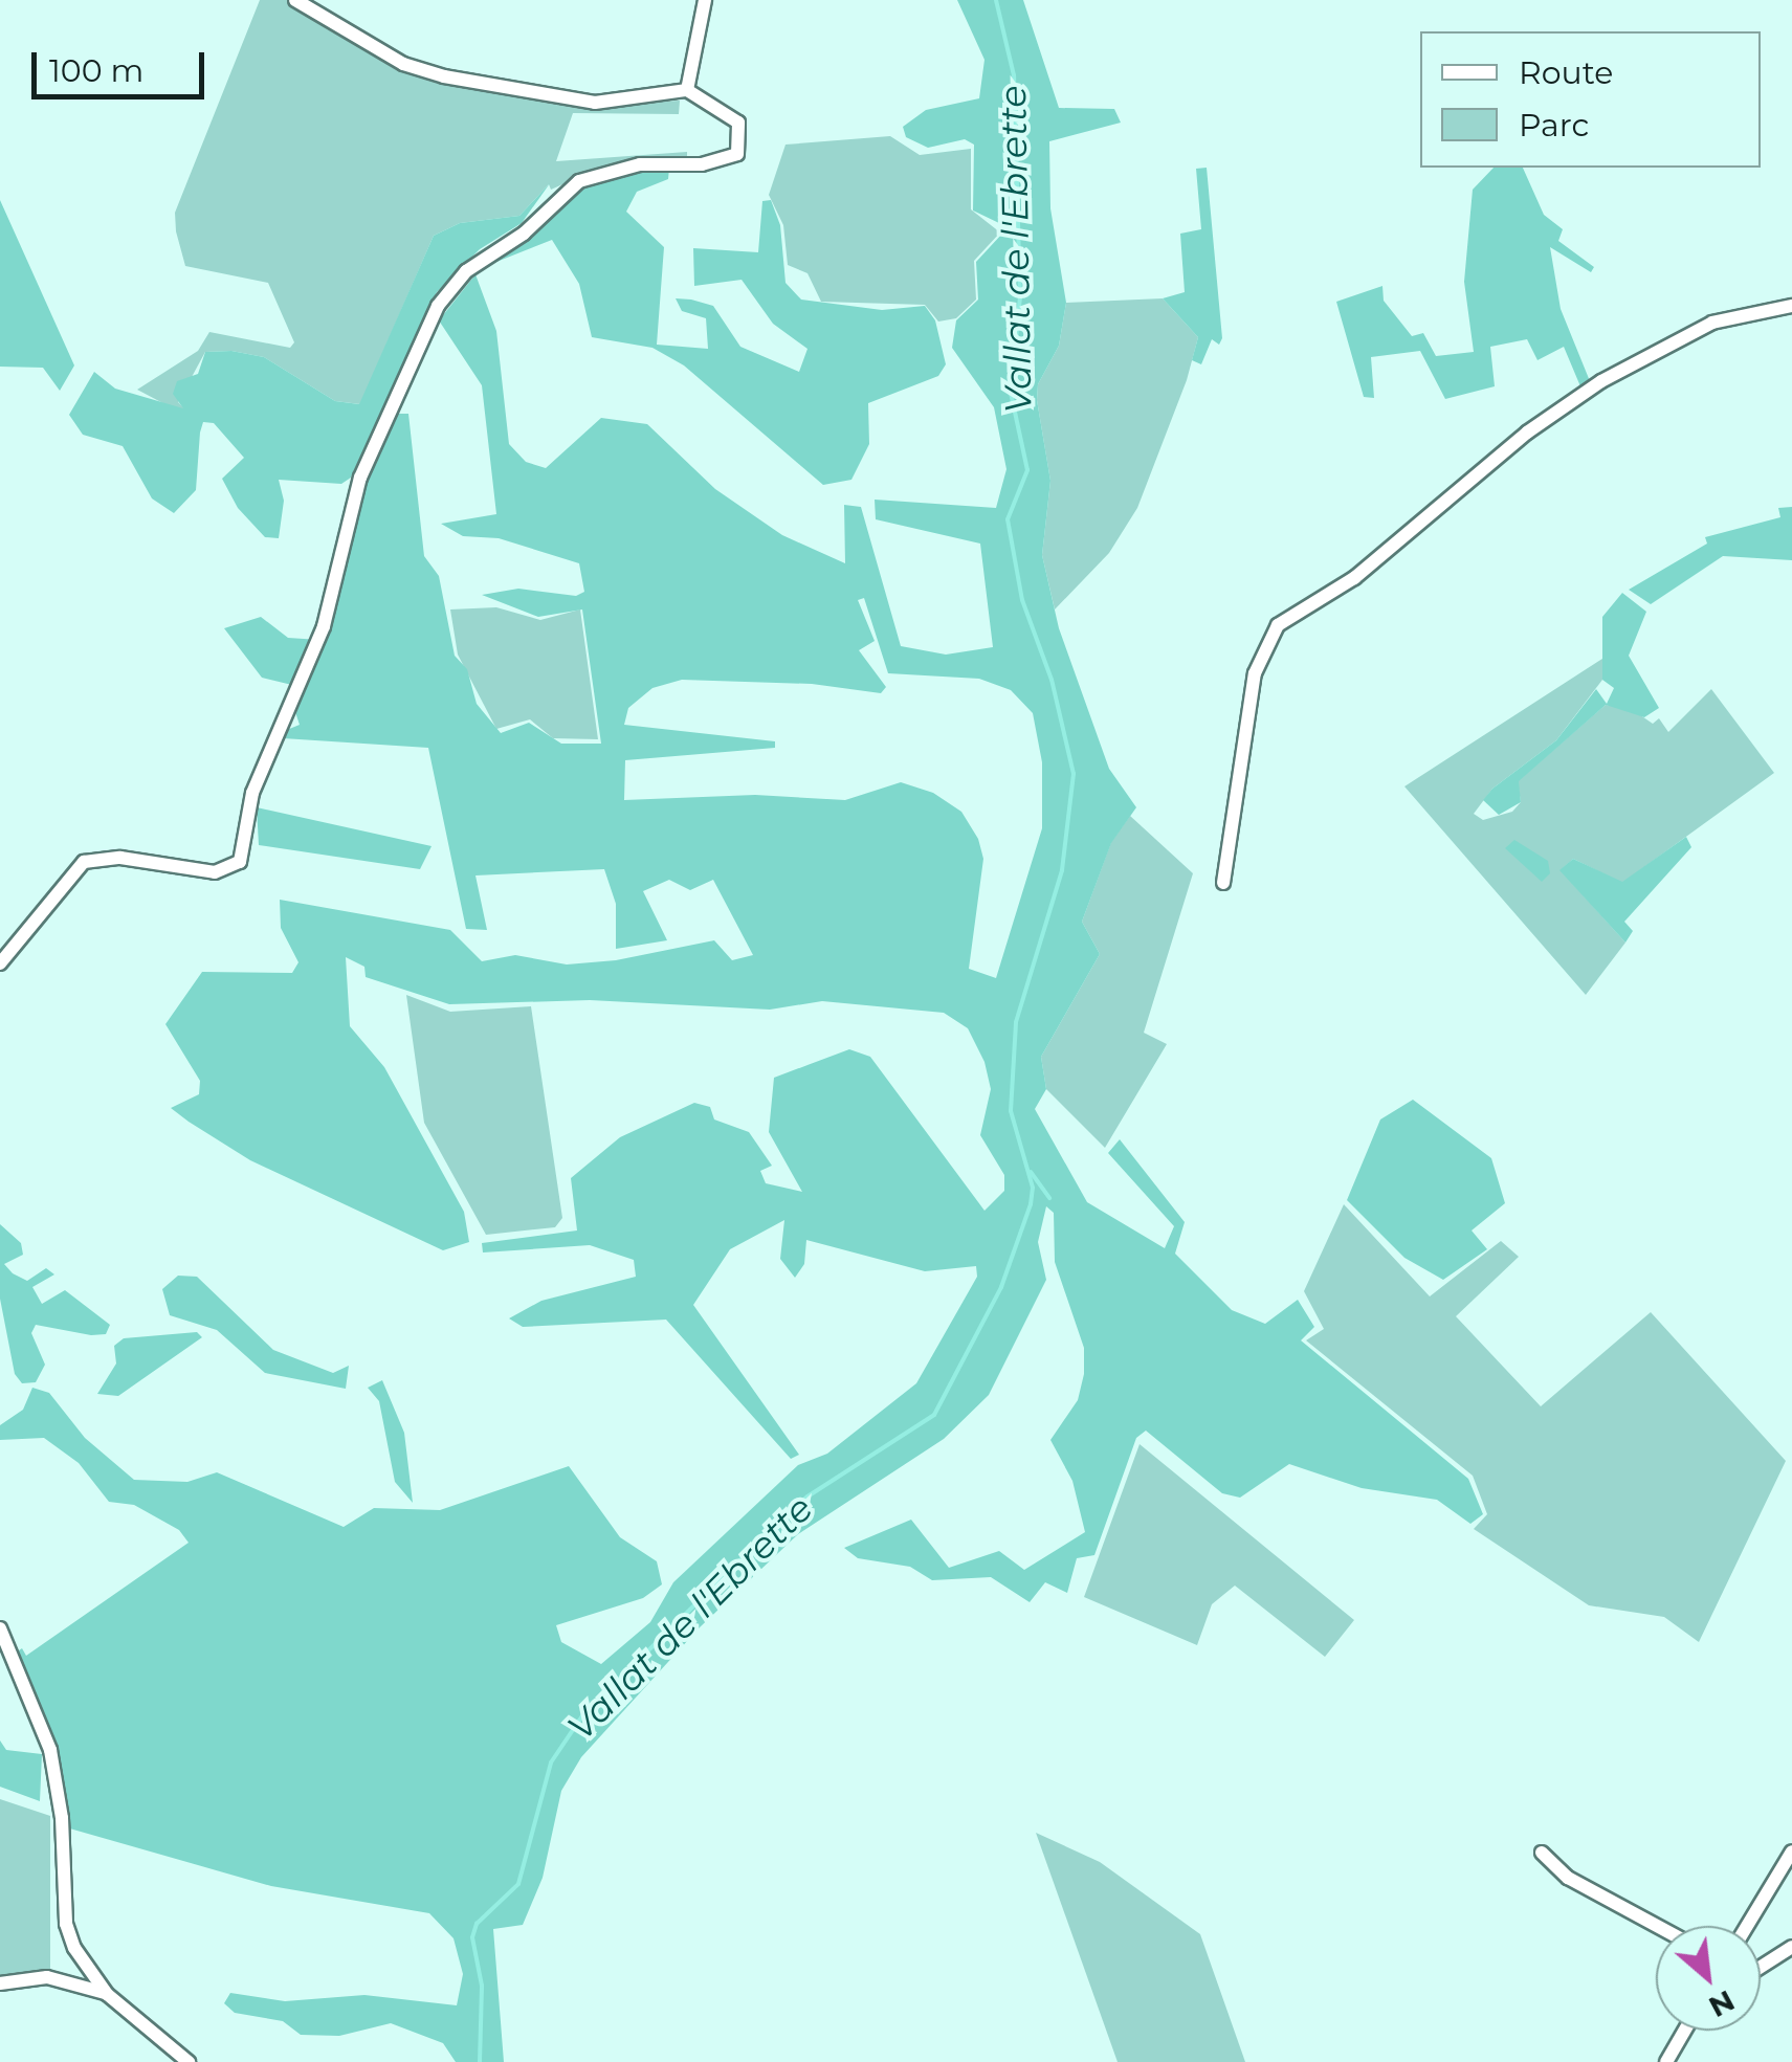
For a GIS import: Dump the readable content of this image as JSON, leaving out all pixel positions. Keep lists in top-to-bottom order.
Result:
{
  "water": ["Vallat de l'Ebrette"],
  "legend": ["Route", "Parc"],
  "scale_bar": "100 m",
  "north": "bottom right"
}
